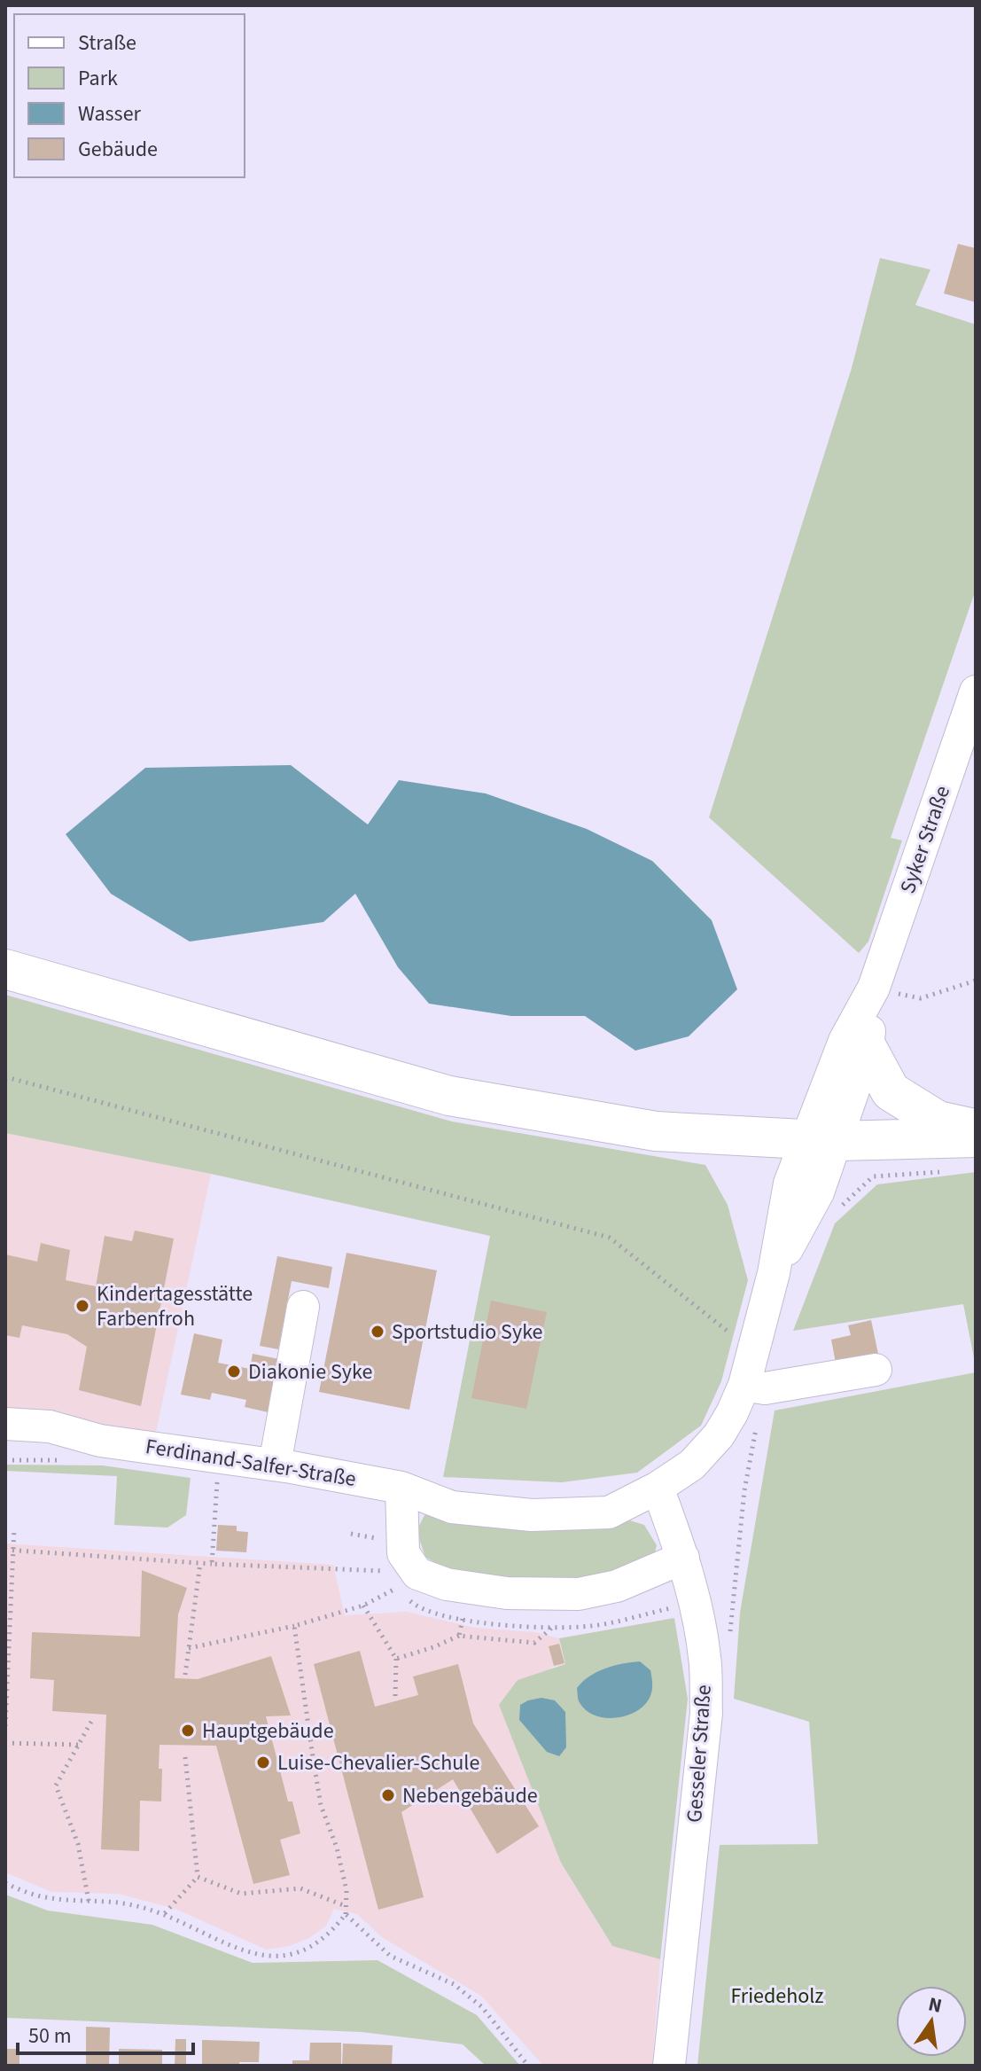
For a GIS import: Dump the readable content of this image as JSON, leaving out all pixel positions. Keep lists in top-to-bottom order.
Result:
{
  "streets": {
    "street": ["Syker Straße", "Ferdinand-Salfer-Straße", "Gesseler Straße"]
  },
  "crossings": [
    ["Ferdinand-Salfer-Straße", "Gesseler Straße"]
  ],
  "parks": ["Friedeholz"],
  "places": [
    "Kindertagesstätte Farbenfroh",
    "Sportstudio Syke",
    "Diakonie Syke",
    "Hauptgebäude",
    "Luise-Chevalier-Schule",
    "Nebengebäude"
  ],
  "legend": [
    "Straße",
    "Park",
    "Wasser",
    "Gebäude"
  ],
  "scale_bar": "50 m",
  "north": "top"
}
